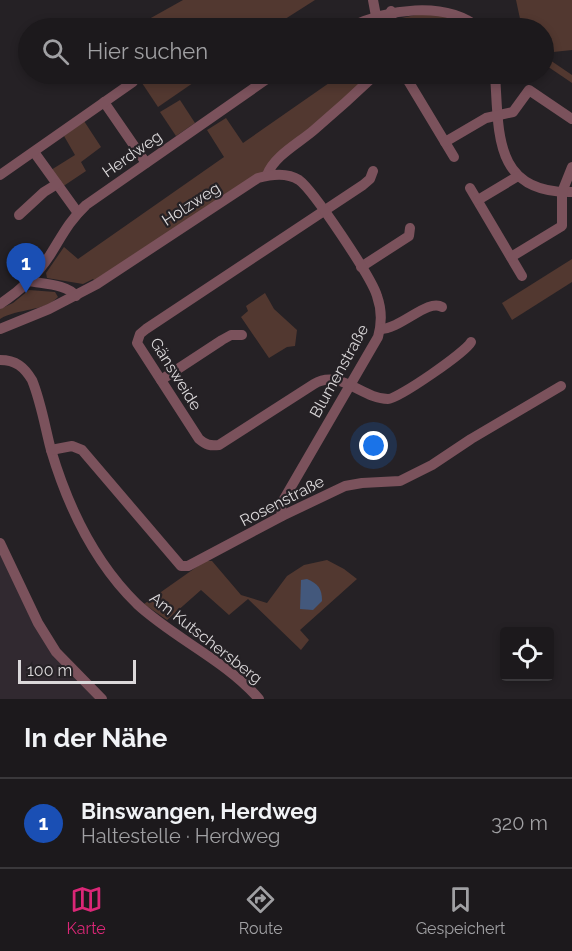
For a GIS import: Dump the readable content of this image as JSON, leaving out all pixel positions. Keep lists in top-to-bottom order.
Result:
{
  "streets": {
    "street": [
      "Herdweg",
      "Holzweg",
      "Blumenstraße",
      "Gänsweide",
      "Rosenstraße",
      "Am Kutschersberg"
    ]
  },
  "crossings": [
    ["Holzweg", "Blumenstraße"],
    ["Blumenstraße", "Gänsweide"],
    ["Blumenstraße", "Rosenstraße"],
    ["Rosenstraße", "Am Kutschersberg"]
  ],
  "scale_bar": "100 m",
  "page": {
    "search": "Hier suchen",
    "pins": "1",
    "scale": "100 m",
    "heading": "In der Nähe",
    "list": [
      {
        "mark": "1",
        "name": "Binswangen, Herdweg",
        "note": "Haltestelle · Herdweg",
        "value": "320 m"
      }
    ],
    "nav": ["Karte", "Route", "Gespeichert"]
  }
}
